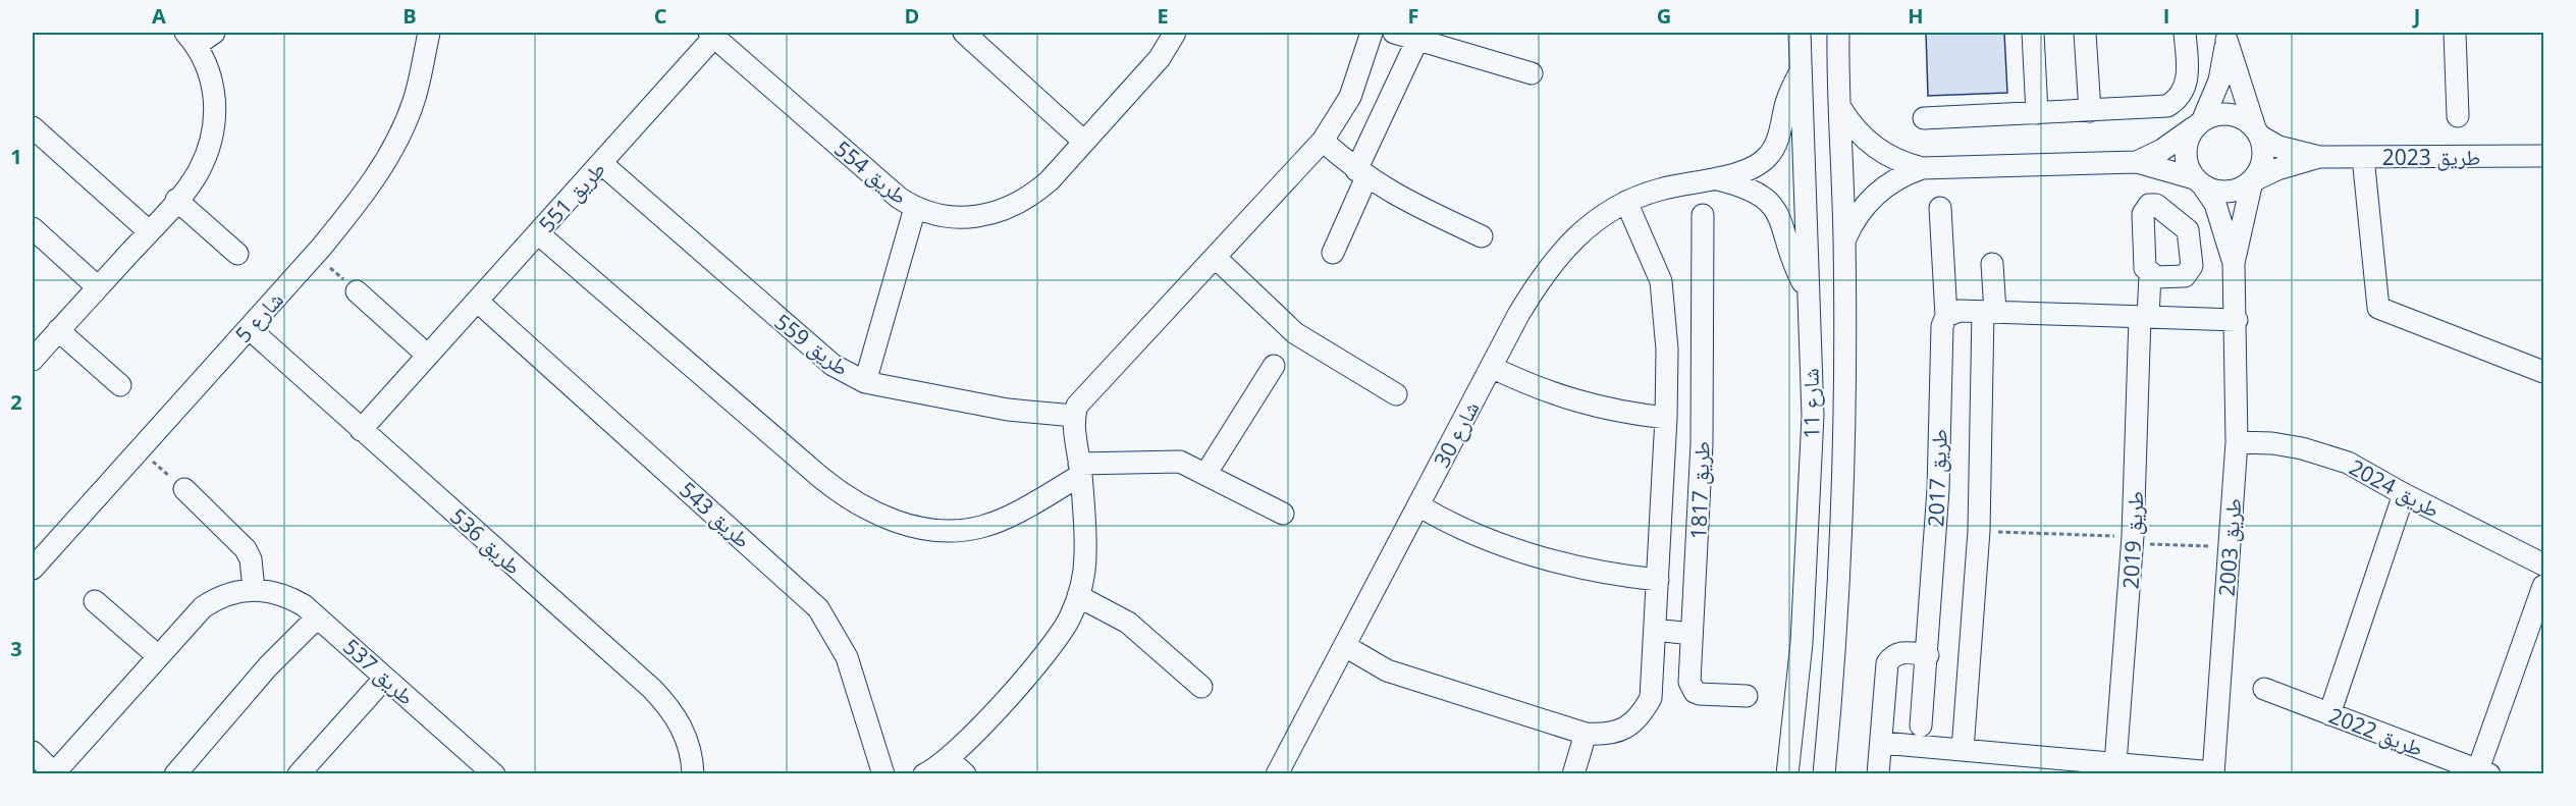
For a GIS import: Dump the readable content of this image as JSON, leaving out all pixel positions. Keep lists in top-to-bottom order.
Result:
{
  "streets": {
    "street": [
      "طريق 2023",
      "طريق 554",
      "طريق 551",
      "شارع 5",
      "طريق 559",
      "شارع 11",
      "شارع 30",
      "طريق 2017",
      "طريق 2024",
      "طريق 1817",
      "طريق 543",
      "طريق 2019",
      "طريق 536",
      "طريق 2003",
      "طريق 537",
      "طريق 2022"
    ]
  },
  "crossings": [
    ["طريق 554", "طريق 551"],
    ["طريق 551", "طريق 559"],
    ["طريق 551", "طريق 543"],
    ["طريق 551", "طريق 536"],
    ["شارع 5", "طريق 536"],
    ["شارع 11", "شارع 30"],
    ["شارع 30", "طريق 1817"],
    ["طريق 2024", "طريق 2003"]
  ],
  "grid": {
    "columns": [
      "A",
      "B",
      "C",
      "D",
      "E",
      "F",
      "G",
      "H",
      "I",
      "J"
    ],
    "rows": ["1", "2", "3"]
  }
}
